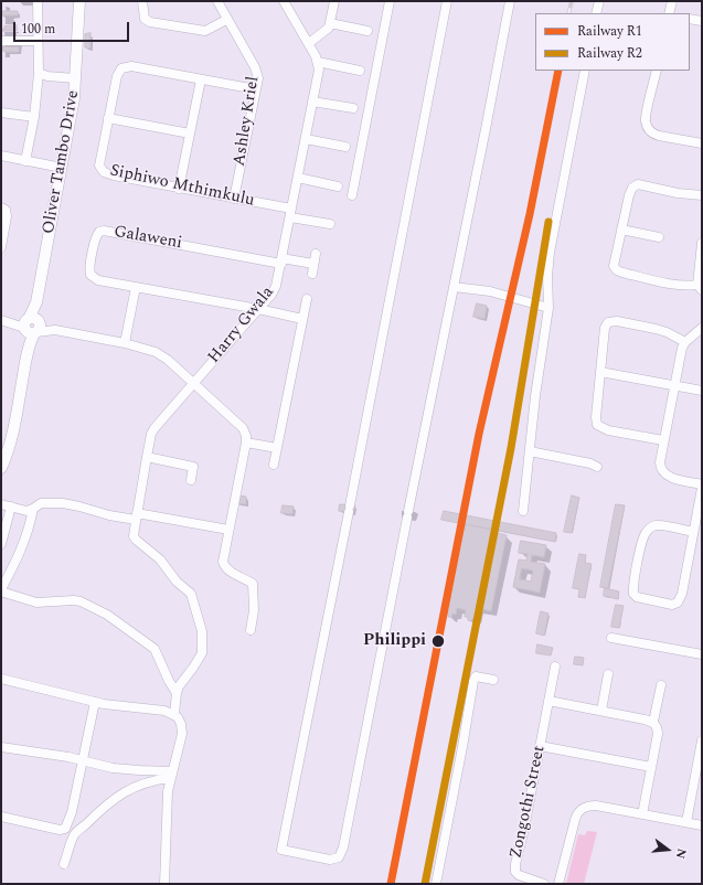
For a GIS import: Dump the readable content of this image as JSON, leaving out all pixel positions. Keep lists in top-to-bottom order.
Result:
{
  "streets": {
    "street": [
      "Ashley Kriel",
      "Oliver Tambo Drive",
      "Siphiwo Mthimkulu",
      "Galaweni",
      "Harry Gwala",
      "Zongothi Street"
    ]
  },
  "crossings": [
    ["Ashley Kriel", "Siphiwo Mthimkulu"],
    ["Siphiwo Mthimkulu", "Harry Gwala"],
    ["Galaweni", "Harry Gwala"]
  ],
  "places": ["Philippi"],
  "lines": ["rail line R1", "rail line R2"],
  "legend": ["Railway R1", "Railway R2"],
  "scale_bar": "100 m",
  "north": "right"
}
